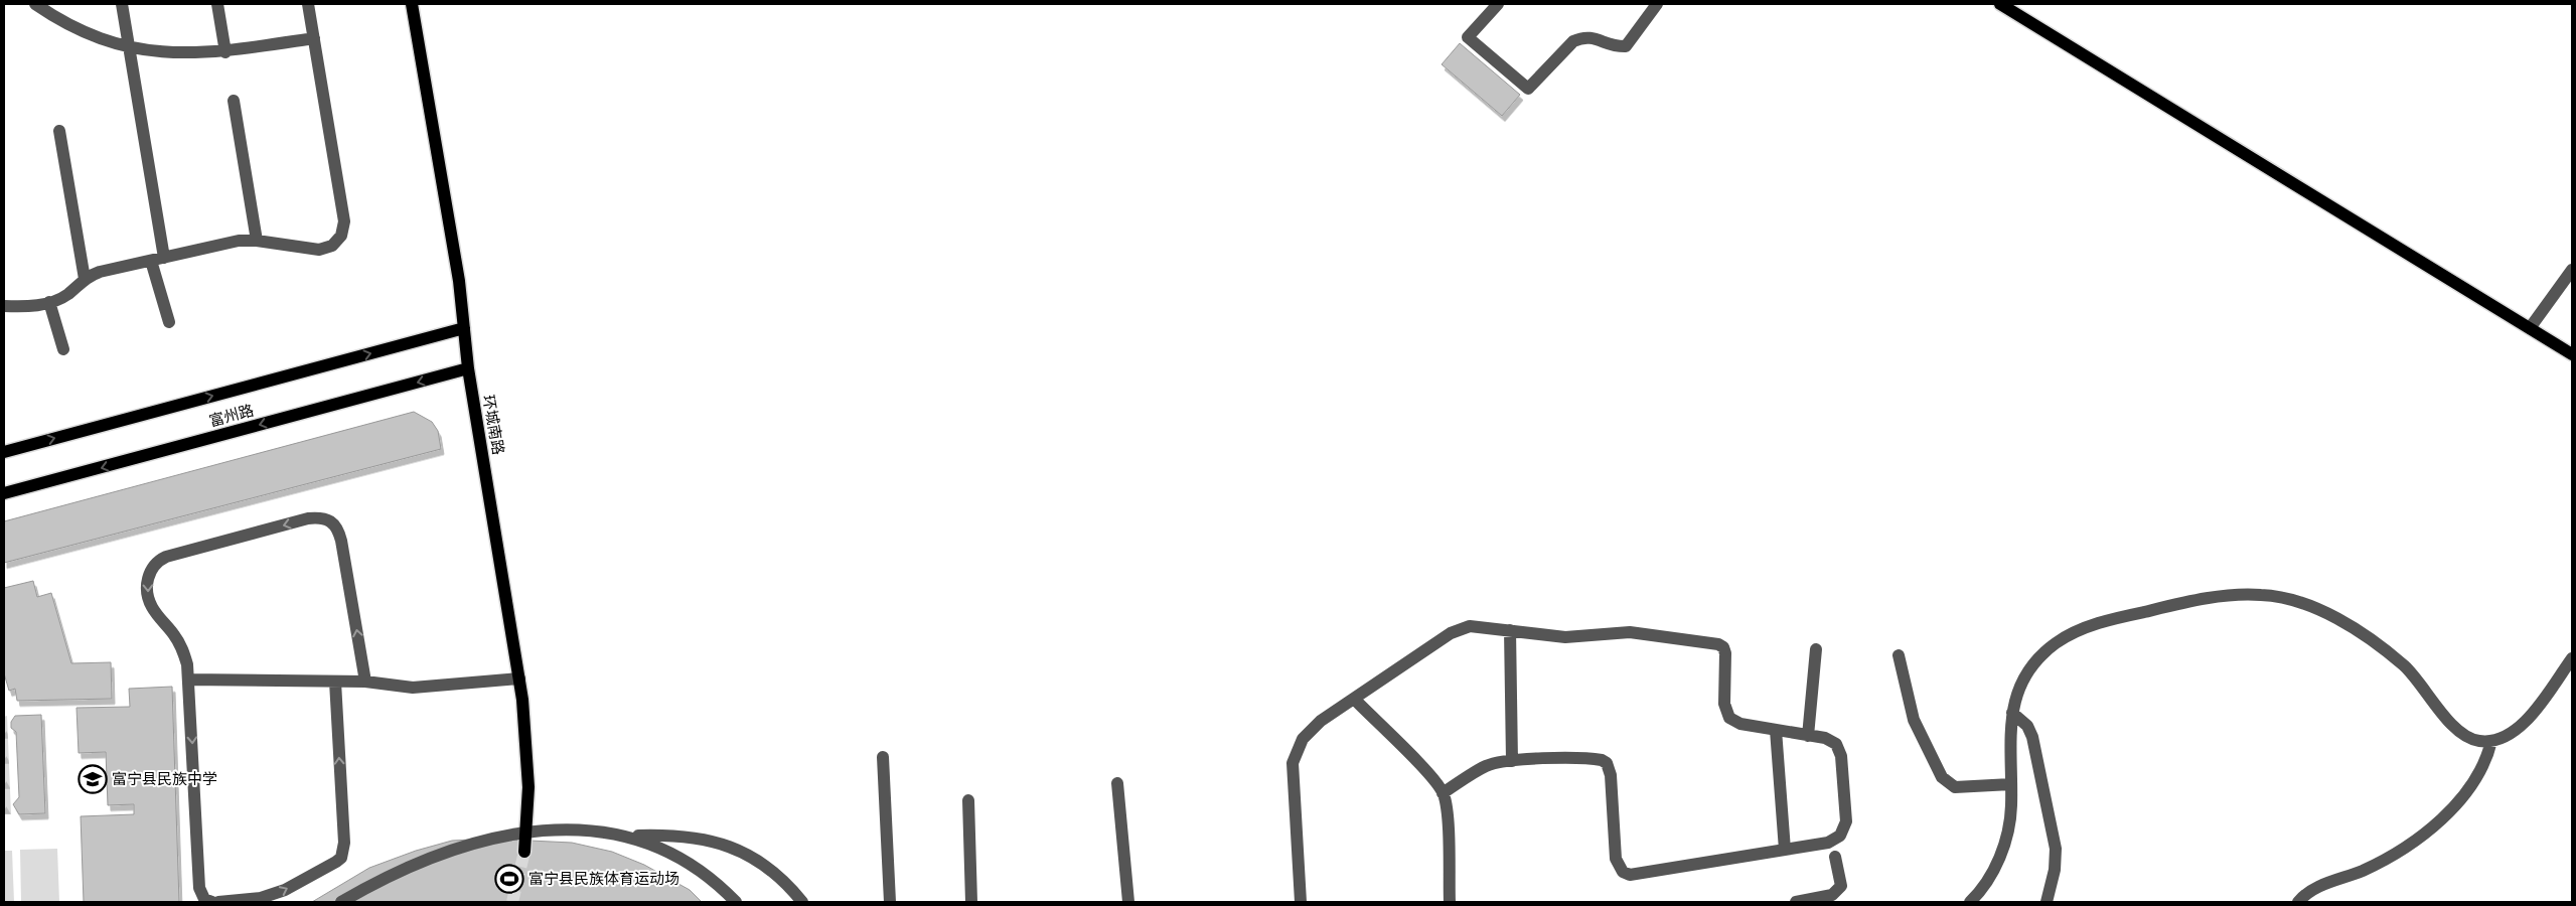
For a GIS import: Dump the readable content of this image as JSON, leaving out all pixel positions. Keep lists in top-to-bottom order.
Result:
{
  "streets": {
    "main road": ["富州路", "环城南路"]
  },
  "crossings": [
    ["富州路", "环城南路"]
  ],
  "places": {
    "school or university": ["富宁县民族中学"],
    "sports": ["富宁县民族体育运动场"]
  }
}
